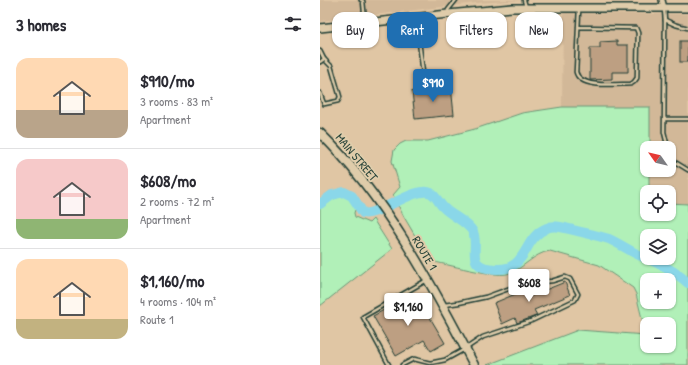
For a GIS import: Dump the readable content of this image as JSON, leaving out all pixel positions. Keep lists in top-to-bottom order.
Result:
{
  "streets": {
    "main road": ["MAIN STREET", "ROUTE 1"]
  },
  "crossings": [
    ["MAIN STREET", "ROUTE 1"]
  ],
  "north": "top left",
  "page": {
    "heading": "3 homes",
    "chip": [
      "Buy",
      "Rent",
      "Filters",
      "New"
    ],
    "list": [
      {
        "name": "$910/mo",
        "note": "3 rooms · 83 m² · Apartment"
      },
      {
        "name": "$608/mo",
        "note": "2 rooms · 72 m² · Apartment"
      },
      {
        "name": "$1,160/mo",
        "note": "4 rooms · 104 m² · Route 1"
      }
    ],
    "price": ["$910", "$608", "$1,160"],
    "map_buttons": ["+", "−"]
  }
}
